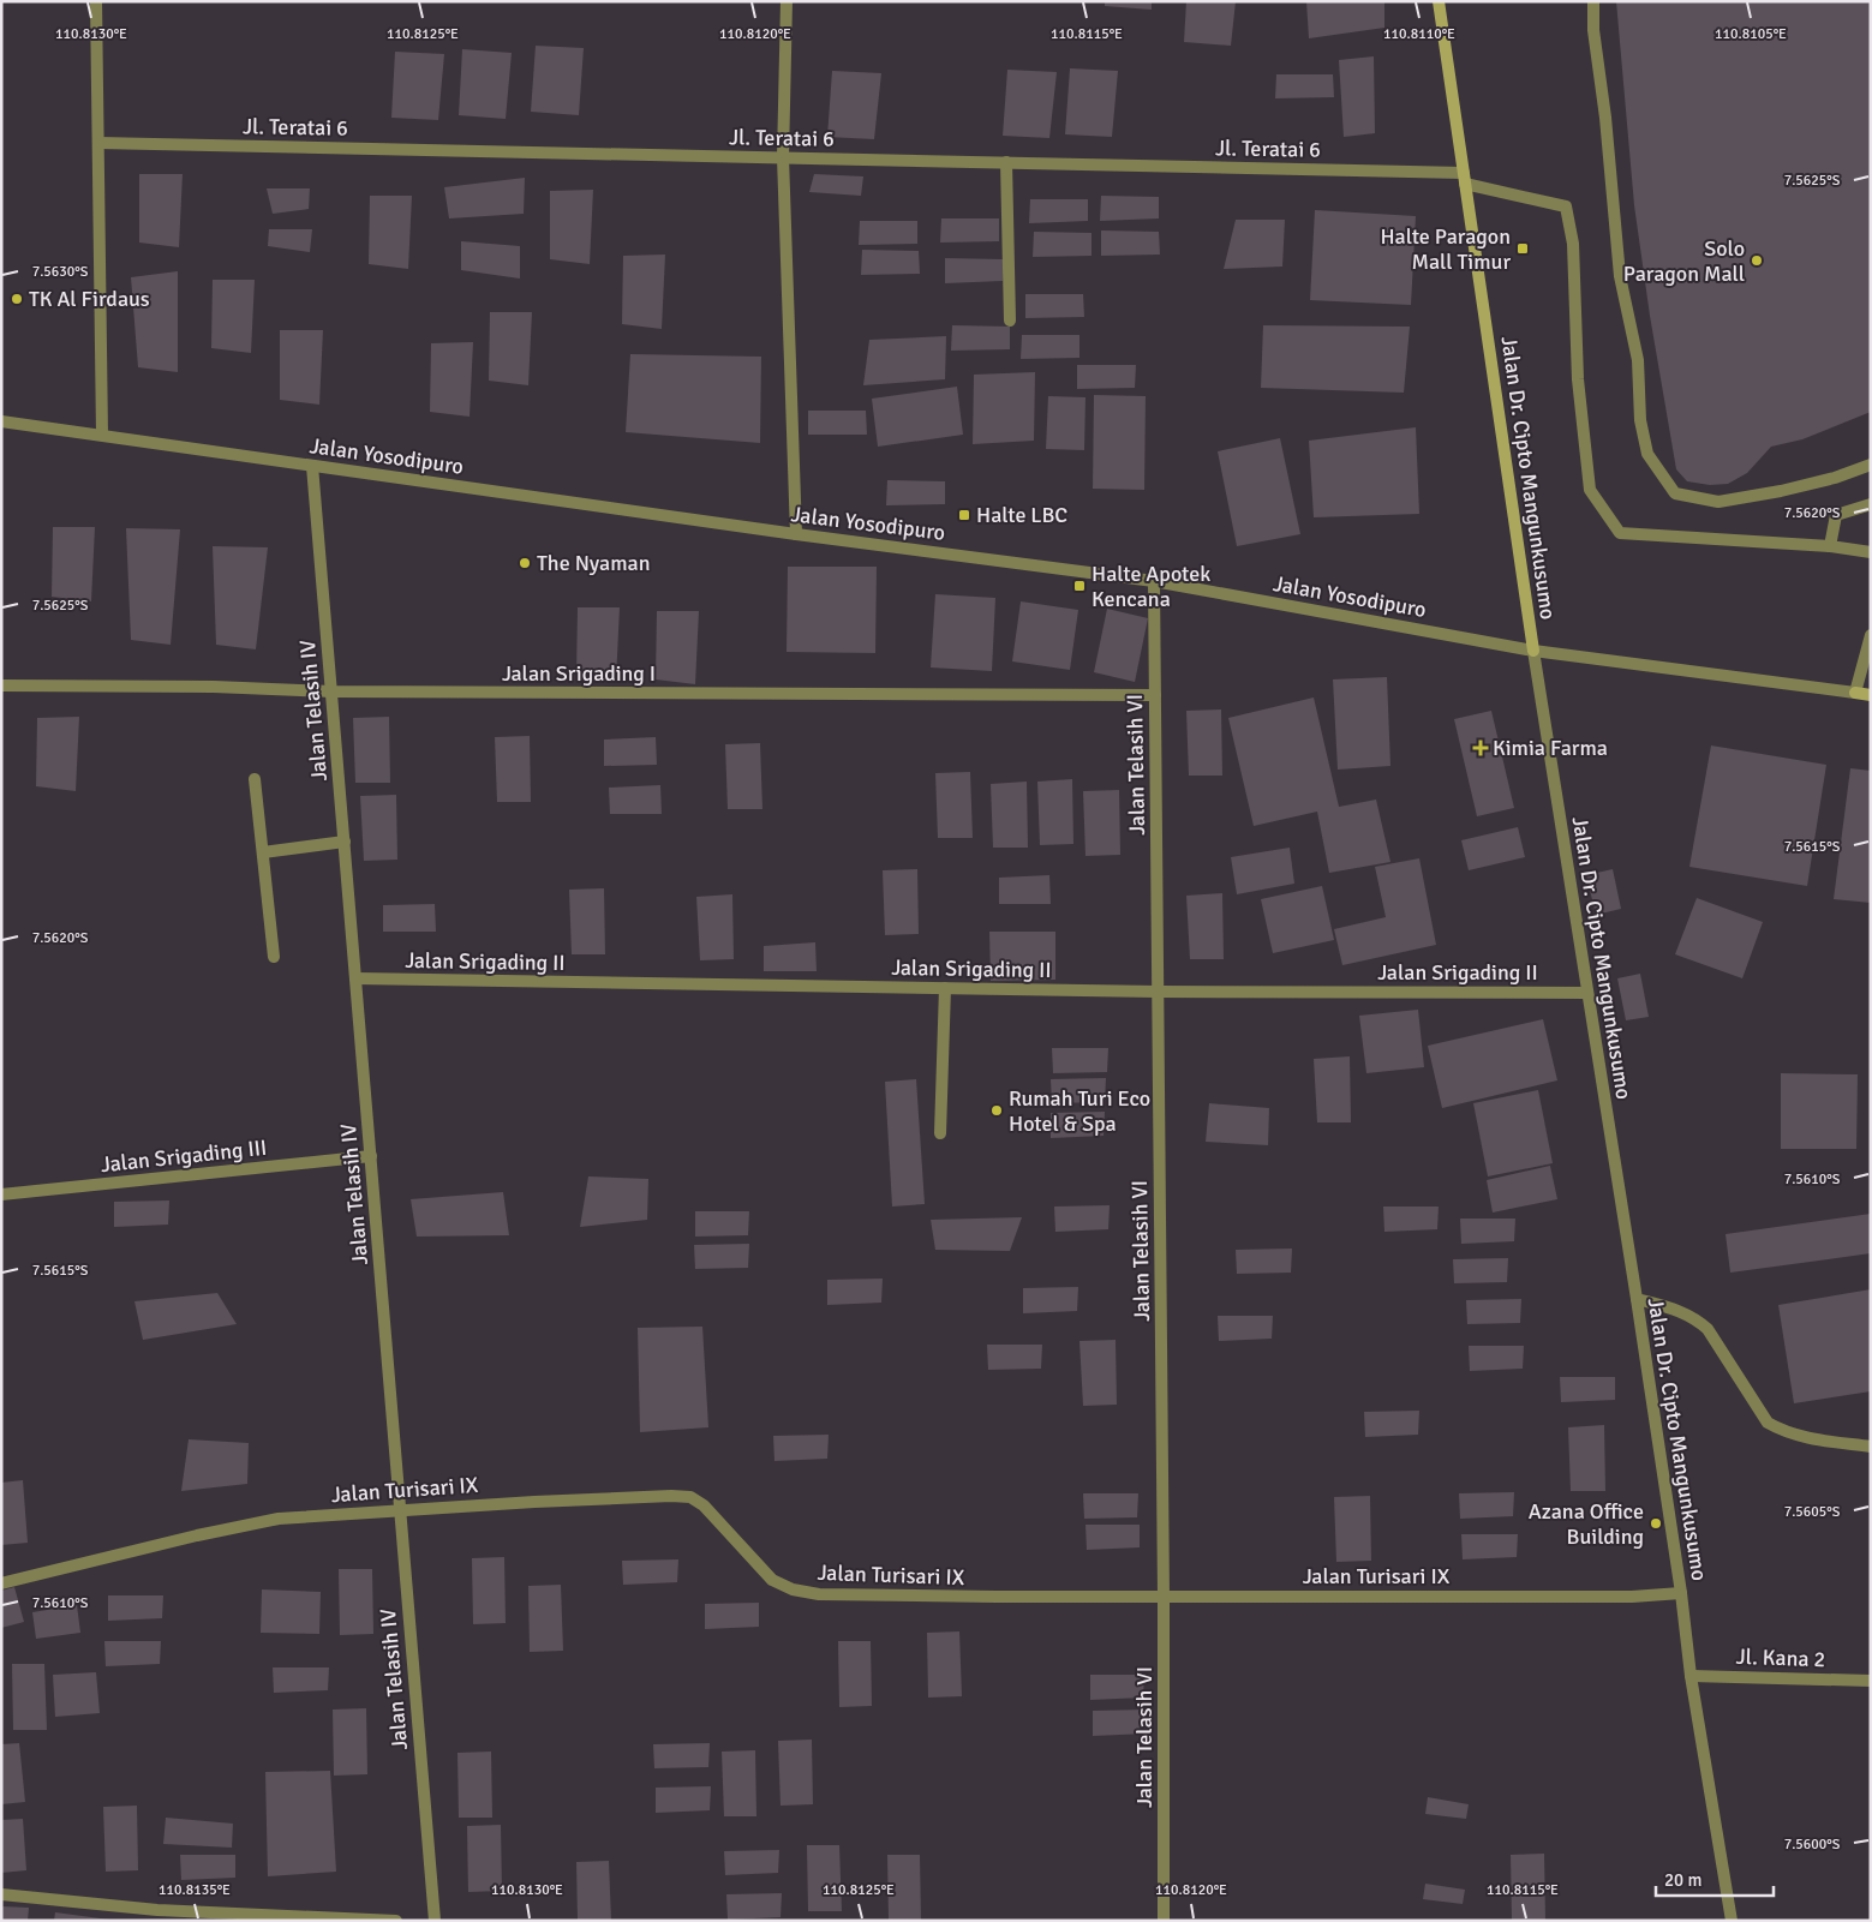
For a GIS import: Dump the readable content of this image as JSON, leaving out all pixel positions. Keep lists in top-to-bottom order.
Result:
{
  "streets": {
    "main road": ["Jalan Yosodipuro", "Jalan Dr. Cipto Mangunkusumo"],
    "street": [
      "Jl. Teratai 6",
      "Jalan Srigading I",
      "Jalan Telasih IV",
      "Jalan Telasih VI",
      "Jalan Srigading II",
      "Jalan Srigading III",
      "Jalan Turisari IX",
      "Jl. Kana 2"
    ]
  },
  "crossings": [
    ["Jl. Teratai 6", "Jalan Dr. Cipto Mangunkusumo"],
    ["Jalan Yosodipuro", "Jalan Dr. Cipto Mangunkusumo"],
    ["Jalan Yosodipuro", "Jalan Telasih IV"],
    ["Jalan Yosodipuro", "Jalan Telasih VI"],
    ["Jalan Dr. Cipto Mangunkusumo", "Jalan Srigading II"],
    ["Jalan Dr. Cipto Mangunkusumo", "Jalan Turisari IX"],
    ["Jalan Dr. Cipto Mangunkusumo", "Jl. Kana 2"],
    ["Jalan Srigading I", "Jalan Telasih IV"],
    ["Jalan Srigading I", "Jalan Telasih VI"],
    ["Jalan Telasih IV", "Jalan Srigading II"],
    ["Jalan Telasih IV", "Jalan Srigading III"],
    ["Jalan Telasih IV", "Jalan Turisari IX"],
    ["Jalan Telasih VI", "Jalan Srigading II"],
    ["Jalan Telasih VI", "Jalan Turisari IX"]
  ],
  "places": {
    "transit": ["Halte Paragon Mall Timur", "Halte LBC", "Halte Apotek Kencana"],
    "other": [
      "Solo Paragon Mall",
      "TK Al Firdaus",
      "The Nyaman",
      "Rumah Turi Eco Hotel & Spa",
      "Azana Office Building"
    ],
    "health": ["Kimia Farma"]
  },
  "scale_bar": "20 m",
  "coordinates": [
    "110.8130°E",
    "110.8125°E",
    "110.8120°E",
    "110.8115°E",
    "110.8110°E",
    "110.8105°E",
    "7.5625°S",
    "7.5630°S",
    "7.5620°S",
    "7.5615°S",
    "7.5610°S",
    "7.5605°S",
    "7.5600°S",
    "110.8135°E"
  ]
}
